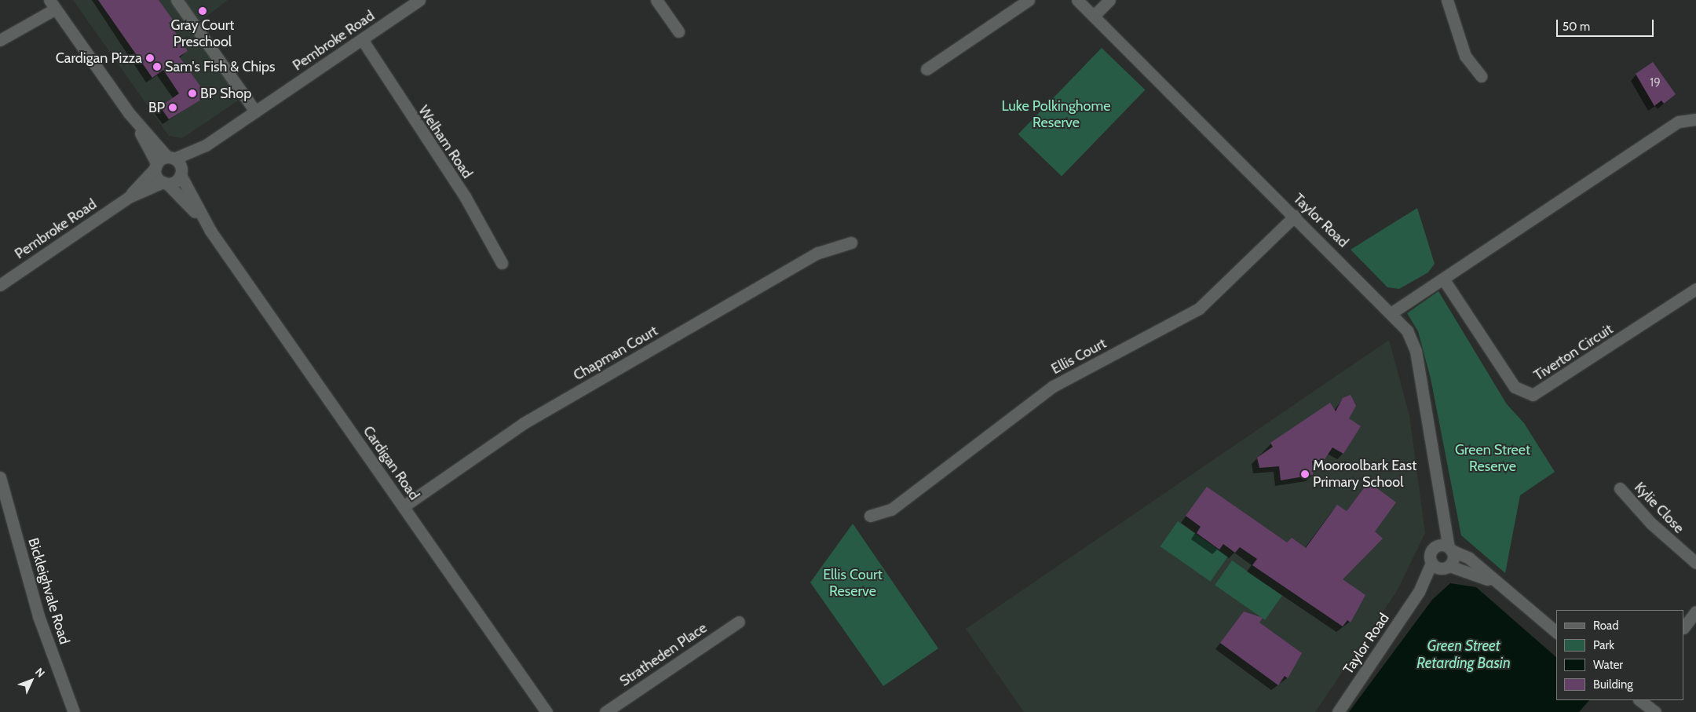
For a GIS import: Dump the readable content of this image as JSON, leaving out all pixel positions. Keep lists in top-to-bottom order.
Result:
{
  "streets": {
    "street": [
      "Pembroke Road",
      "Welham Road",
      "Taylor Road",
      "Tiverton Circuit",
      "Chapman Court",
      "Ellis Court",
      "Cardigan Road",
      "Kylie Close",
      "Bickleighvale Road",
      "Stratheden Place"
    ]
  },
  "crossings": [
    ["Pembroke Road", "Welham Road"],
    ["Pembroke Road", "Cardigan Road"],
    ["Taylor Road", "Ellis Court"],
    ["Chapman Court", "Cardigan Road"]
  ],
  "water": ["Green Street Retarding Basin"],
  "parks": ["Luke Polkinghome Reserve", "Green Street Reserve", "Ellis Court Reserve"],
  "places": [
    "Gray Court Preschool",
    "Cardigan Pizza",
    "Sam's Fish & Chips",
    "BP Shop",
    "BP",
    "Mooroolbark East Primary School"
  ],
  "house_numbers": ["19"],
  "legend": [
    "Road",
    "Park",
    "Water",
    "Building"
  ],
  "scale_bar": "50 m",
  "north": "top right"
}
